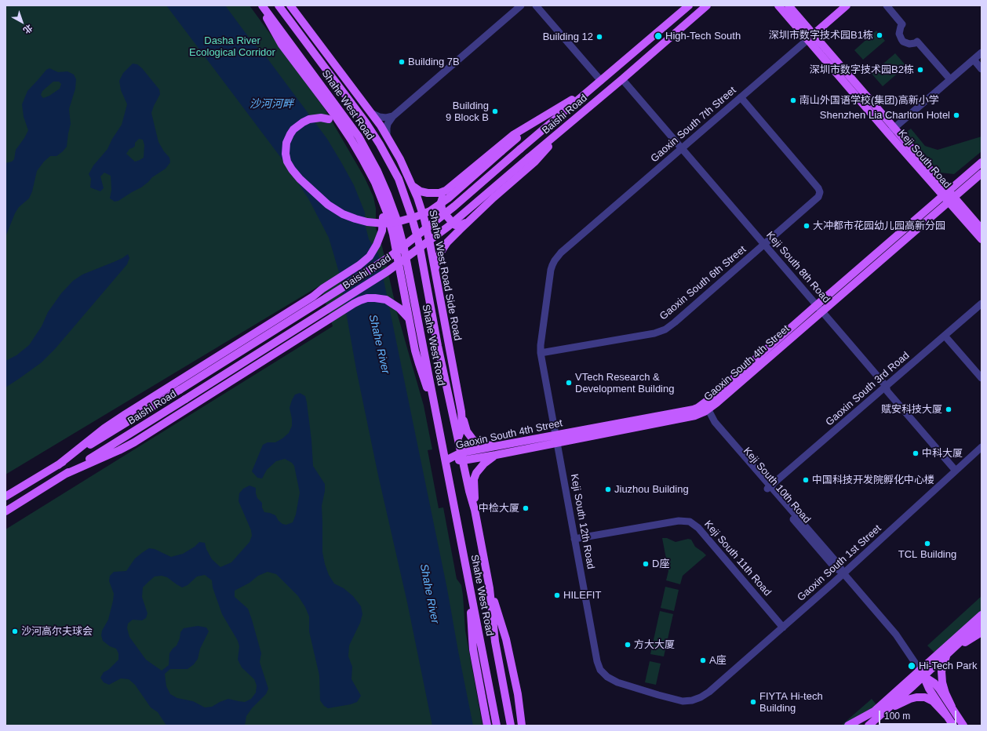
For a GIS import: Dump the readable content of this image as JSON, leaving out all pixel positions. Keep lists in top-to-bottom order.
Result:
{
  "streets": {
    "main road": [
      "Shahe West Road",
      "Baishi Road",
      "Gaoxin South 7th Street",
      "Keji South Road",
      "Shahe West Road Side Road",
      "Gaoxin South 4th Street"
    ],
    "street": [
      "Keji South 8th Road",
      "Gaoxin South 6th Street",
      "Gaoxin South 3rd Road",
      "Keji South 10th Road",
      "Keji South 12th Road",
      "Keji South 11th Road",
      "Gaoxin South 1st Street"
    ]
  },
  "crossings": [
    ["Shahe West Road", "Shahe West Road Side Road"],
    ["Shahe West Road", "Gaoxin South 4th Street"],
    ["Baishi Road", "Keji South 8th Road"],
    ["Gaoxin South 7th Street", "Keji South Road"],
    ["Gaoxin South 7th Street", "Keji South 8th Road"],
    ["Gaoxin South 7th Street", "Gaoxin South 6th Street"],
    ["Gaoxin South 7th Street", "Keji South 12th Road"],
    ["Keji South Road", "Gaoxin South 4th Street"],
    ["Keji South 8th Road", "Gaoxin South 6th Street"],
    ["Keji South 8th Road", "Gaoxin South 4th Street"],
    ["Keji South 8th Road", "Gaoxin South 3rd Road"],
    ["Keji South 8th Road", "Gaoxin South 1st Street"],
    ["Gaoxin South 6th Street", "Keji South 12th Road"],
    ["Gaoxin South 4th Street", "Keji South 10th Road"],
    ["Gaoxin South 4th Street", "Keji South 12th Road"],
    ["Gaoxin South 3rd Road", "Keji South 10th Road"],
    ["Keji South 10th Road", "Gaoxin South 1st Street"],
    ["Keji South 12th Road", "Keji South 11th Road"],
    ["Keji South 12th Road", "Gaoxin South 1st Street"],
    ["Keji South 11th Road", "Gaoxin South 1st Street"]
  ],
  "water": ["沙河河畔", "Shahe River"],
  "parks": ["Dasha River Ecological Corridor"],
  "places": [
    "深圳市数字技术园B1栋",
    "High-Tech South",
    "Building 12",
    "Building 7B",
    "深圳市数字技术园B2栋",
    "南山外国语学校(集团)高新小学",
    "Building 9 Block B",
    "Shenzhen Lia Charlton Hotel",
    "大冲都市花园幼儿园高新分园",
    "VTech Research & Development Building",
    "赋安科技大厦",
    "中科大厦",
    "中国科技开发院孵化中心楼",
    "Jiuzhou Building",
    "中检大厦",
    "TCL Building",
    "D座",
    "HILEFIT",
    "沙河高尔夫球会",
    "方大大厦",
    "A座",
    "Hi-Tech Park",
    "FIYTA Hi-tech Building"
  ],
  "scale_bar": "100 m",
  "north": "bottom right"
}
